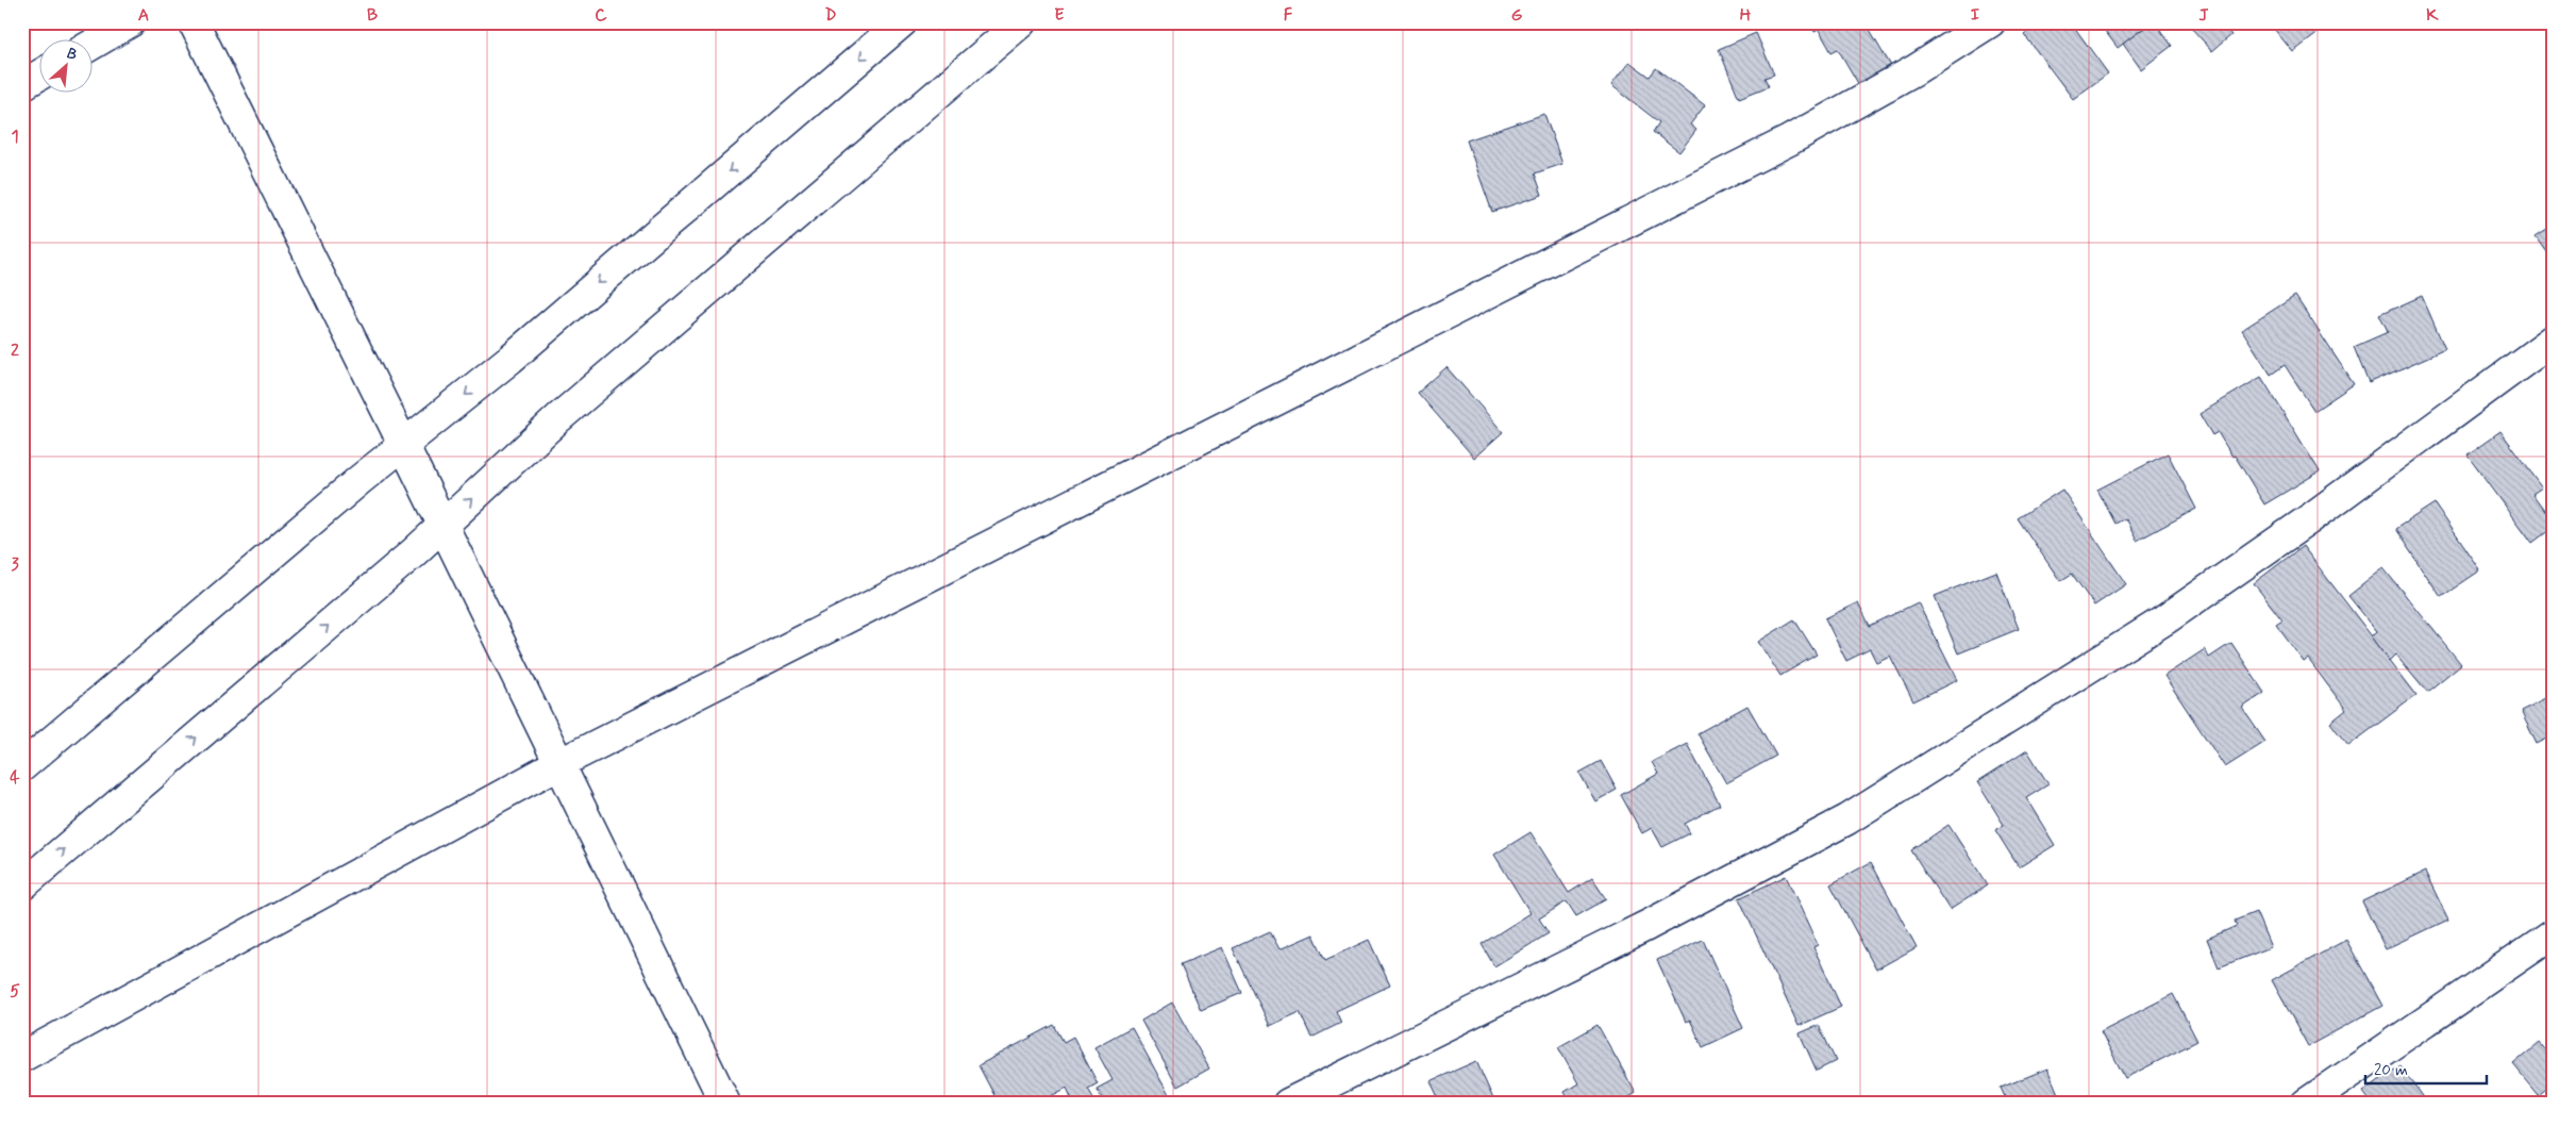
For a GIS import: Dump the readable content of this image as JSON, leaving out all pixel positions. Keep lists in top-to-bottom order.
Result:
{
  "scale_bar": "20 m",
  "north": "top right",
  "grid": {
    "columns": [
      "A",
      "B",
      "C",
      "D",
      "E",
      "F",
      "G",
      "H",
      "I",
      "J",
      "K"
    ],
    "rows": [
      "1",
      "2",
      "3",
      "4",
      "5"
    ]
  }
}
